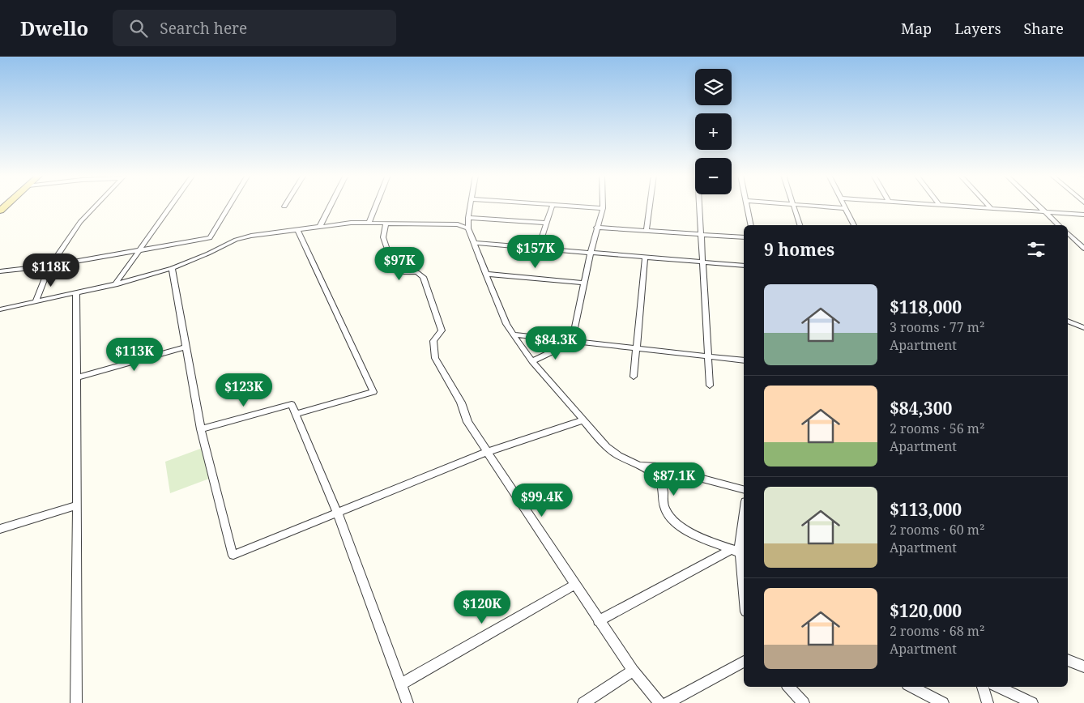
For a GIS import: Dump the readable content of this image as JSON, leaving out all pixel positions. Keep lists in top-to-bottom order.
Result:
{
  "page": {
    "header": "Dwello",
    "search": "Search here",
    "nav": ["Map", "Layers", "Share"],
    "map_buttons": ["+", "−"],
    "heading": "9 homes",
    "price": [
      "$157K",
      "$97K",
      "$118K",
      "$84.3K",
      "$113K",
      "$123K",
      "$87.1K",
      "$99.4K",
      "$120K"
    ],
    "list": [
      {
        "name": "$118,000",
        "note": "3 rooms · 77 m² · Apartment"
      },
      {
        "name": "$84,300",
        "note": "2 rooms · 56 m² · Apartment"
      },
      {
        "name": "$113,000",
        "note": "2 rooms · 60 m² · Apartment"
      },
      {
        "name": "$120,000",
        "note": "2 rooms · 68 m² · Apartment"
      }
    ]
  }
}
